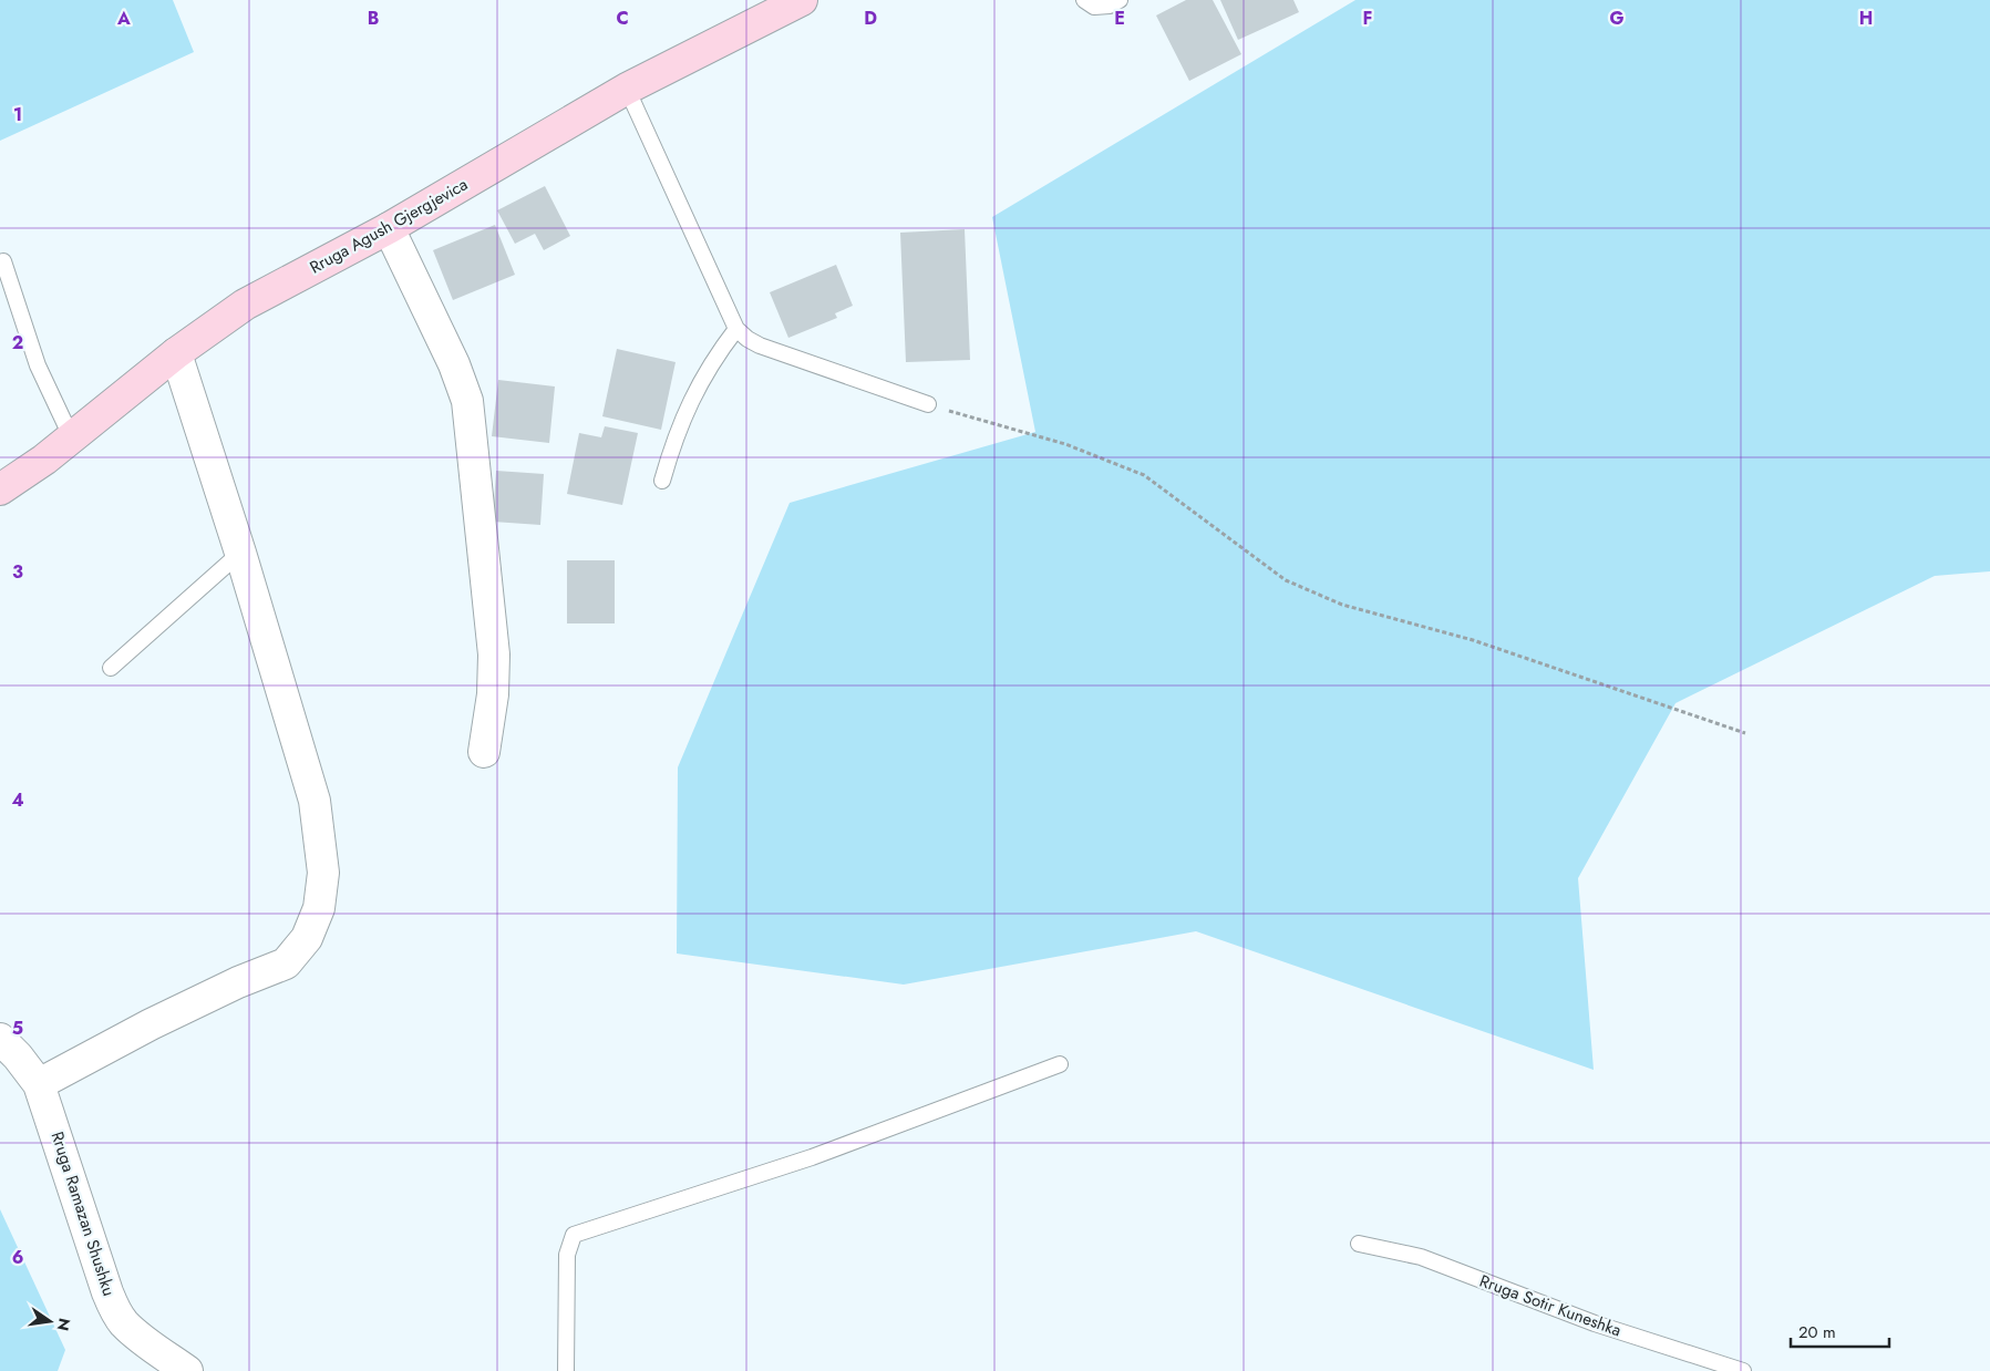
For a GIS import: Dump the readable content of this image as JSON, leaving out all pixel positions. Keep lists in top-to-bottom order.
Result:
{
  "streets": {
    "main road": ["Rruga Agush Gjergjevica"],
    "street": ["Rruga Ramazan Shushku"],
    "lane": ["Rruga Sotir Kuneshka"]
  },
  "scale_bar": "20 m",
  "north": "right",
  "grid": {
    "columns": [
      "A",
      "B",
      "C",
      "D",
      "E",
      "F",
      "G",
      "H"
    ],
    "rows": [
      "1",
      "2",
      "3",
      "4",
      "5",
      "6"
    ]
  }
}
